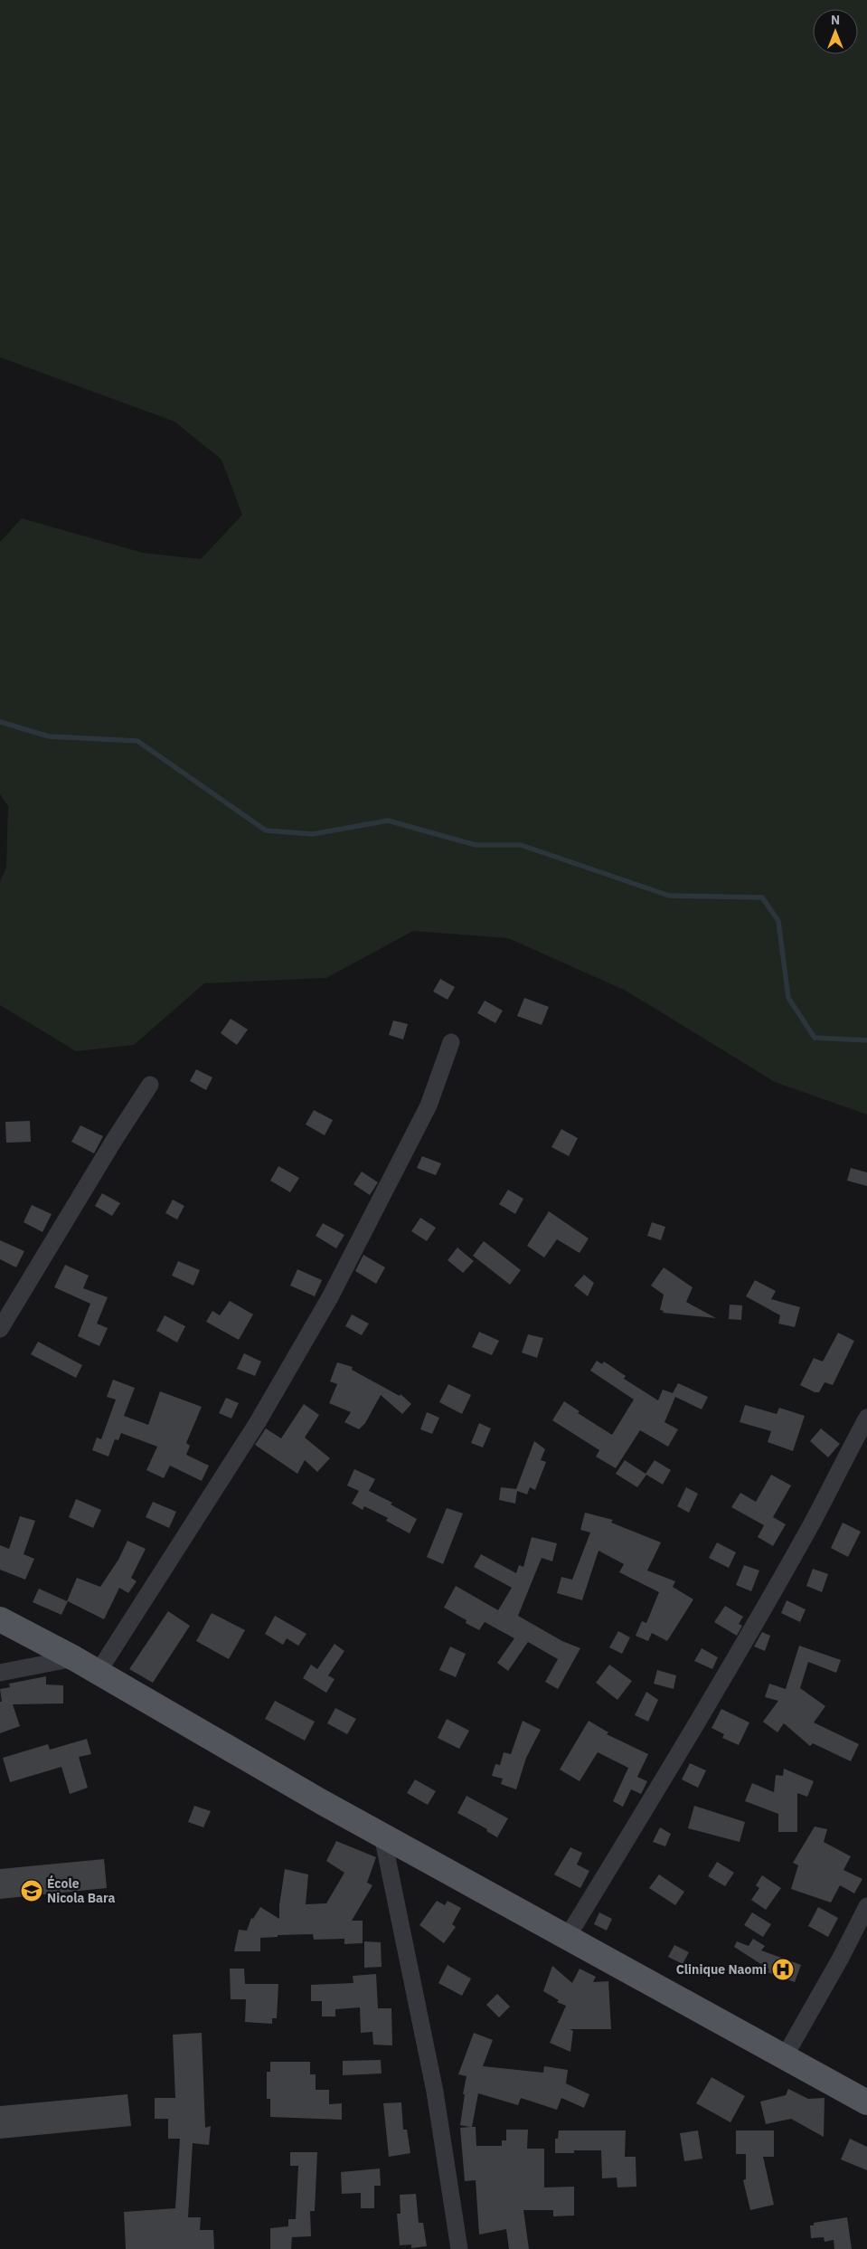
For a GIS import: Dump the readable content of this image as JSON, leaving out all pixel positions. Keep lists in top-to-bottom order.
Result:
{
  "places": {
    "school or university": ["École Nicola Bara"],
    "hospital": ["Clinique Naomi"]
  },
  "north": "top"
}
